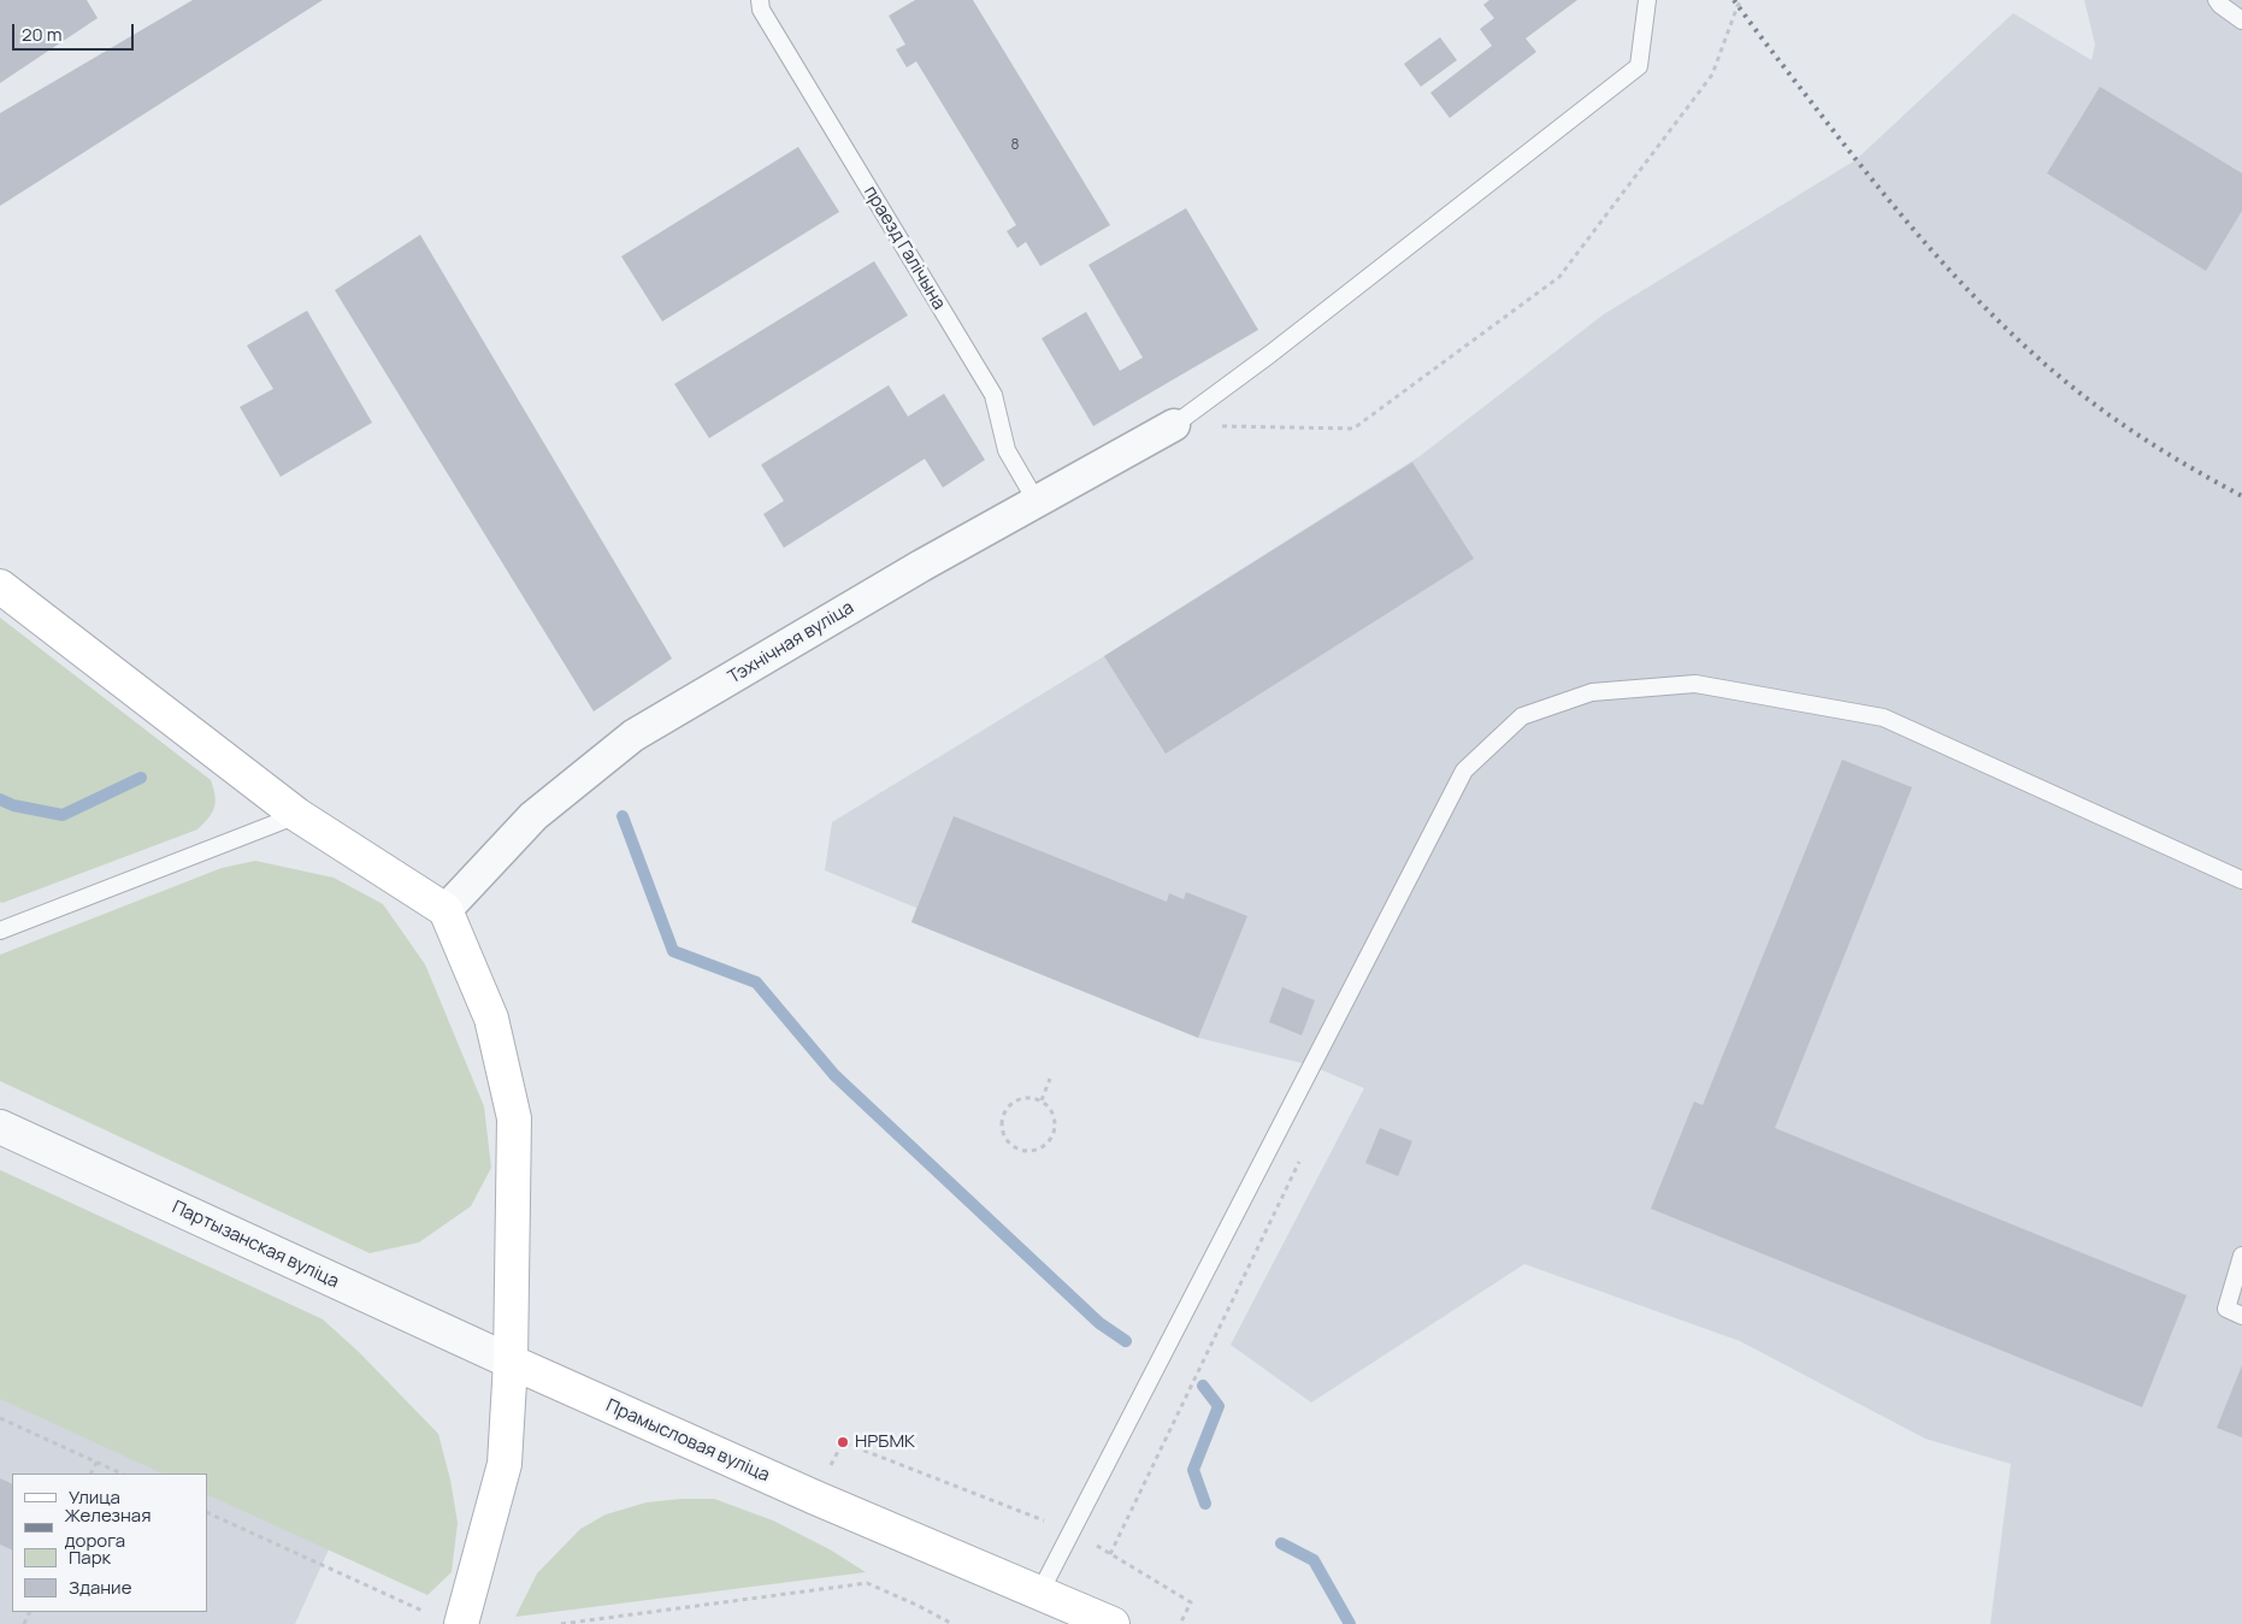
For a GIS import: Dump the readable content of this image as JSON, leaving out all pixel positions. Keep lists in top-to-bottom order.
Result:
{
  "streets": {
    "main road": ["Прамысловая вуліца"],
    "street": ["Тэхнічная вуліца", "Партызанская вуліца"],
    "lane": ["праезд Галічына"]
  },
  "crossings": [
    ["праезд Галічына", "Тэхнічная вуліца"],
    ["Партызанская вуліца", "Прамысловая вуліца"]
  ],
  "places": ["НРБМК"],
  "house_numbers": ["8"],
  "legend": [
    "Улица",
    "Железная дорога",
    "Парк",
    "Здание"
  ],
  "scale_bar": "20 m"
}
